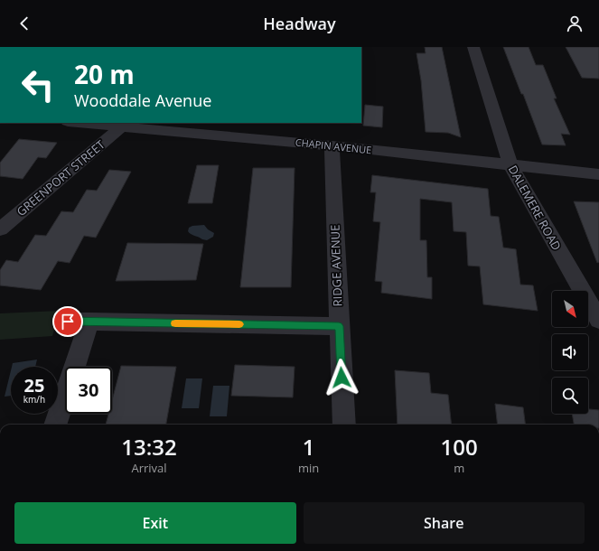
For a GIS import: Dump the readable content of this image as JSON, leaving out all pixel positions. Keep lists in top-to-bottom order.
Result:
{
  "streets": {
    "street": [
      "CHAPIN AVENUE",
      "GREENPORT STREET",
      "DALEMERE ROAD",
      "RIDGE AVENUE"
    ]
  },
  "crossings": [
    ["CHAPIN AVENUE", "GREENPORT STREET"],
    ["CHAPIN AVENUE", "DALEMERE ROAD"],
    ["CHAPIN AVENUE", "RIDGE AVENUE"]
  ],
  "north": "bottom right",
  "page": {
    "header": "Headway",
    "turn": ["20 m", "Wooddale Avenue"],
    "speed": "25 km/h",
    "limit": "30",
    "eta": [
      "13:32",
      "Arrival",
      "1",
      "min",
      "100",
      "m"
    ],
    "buttons": ["Exit", "Share"]
  }
}
